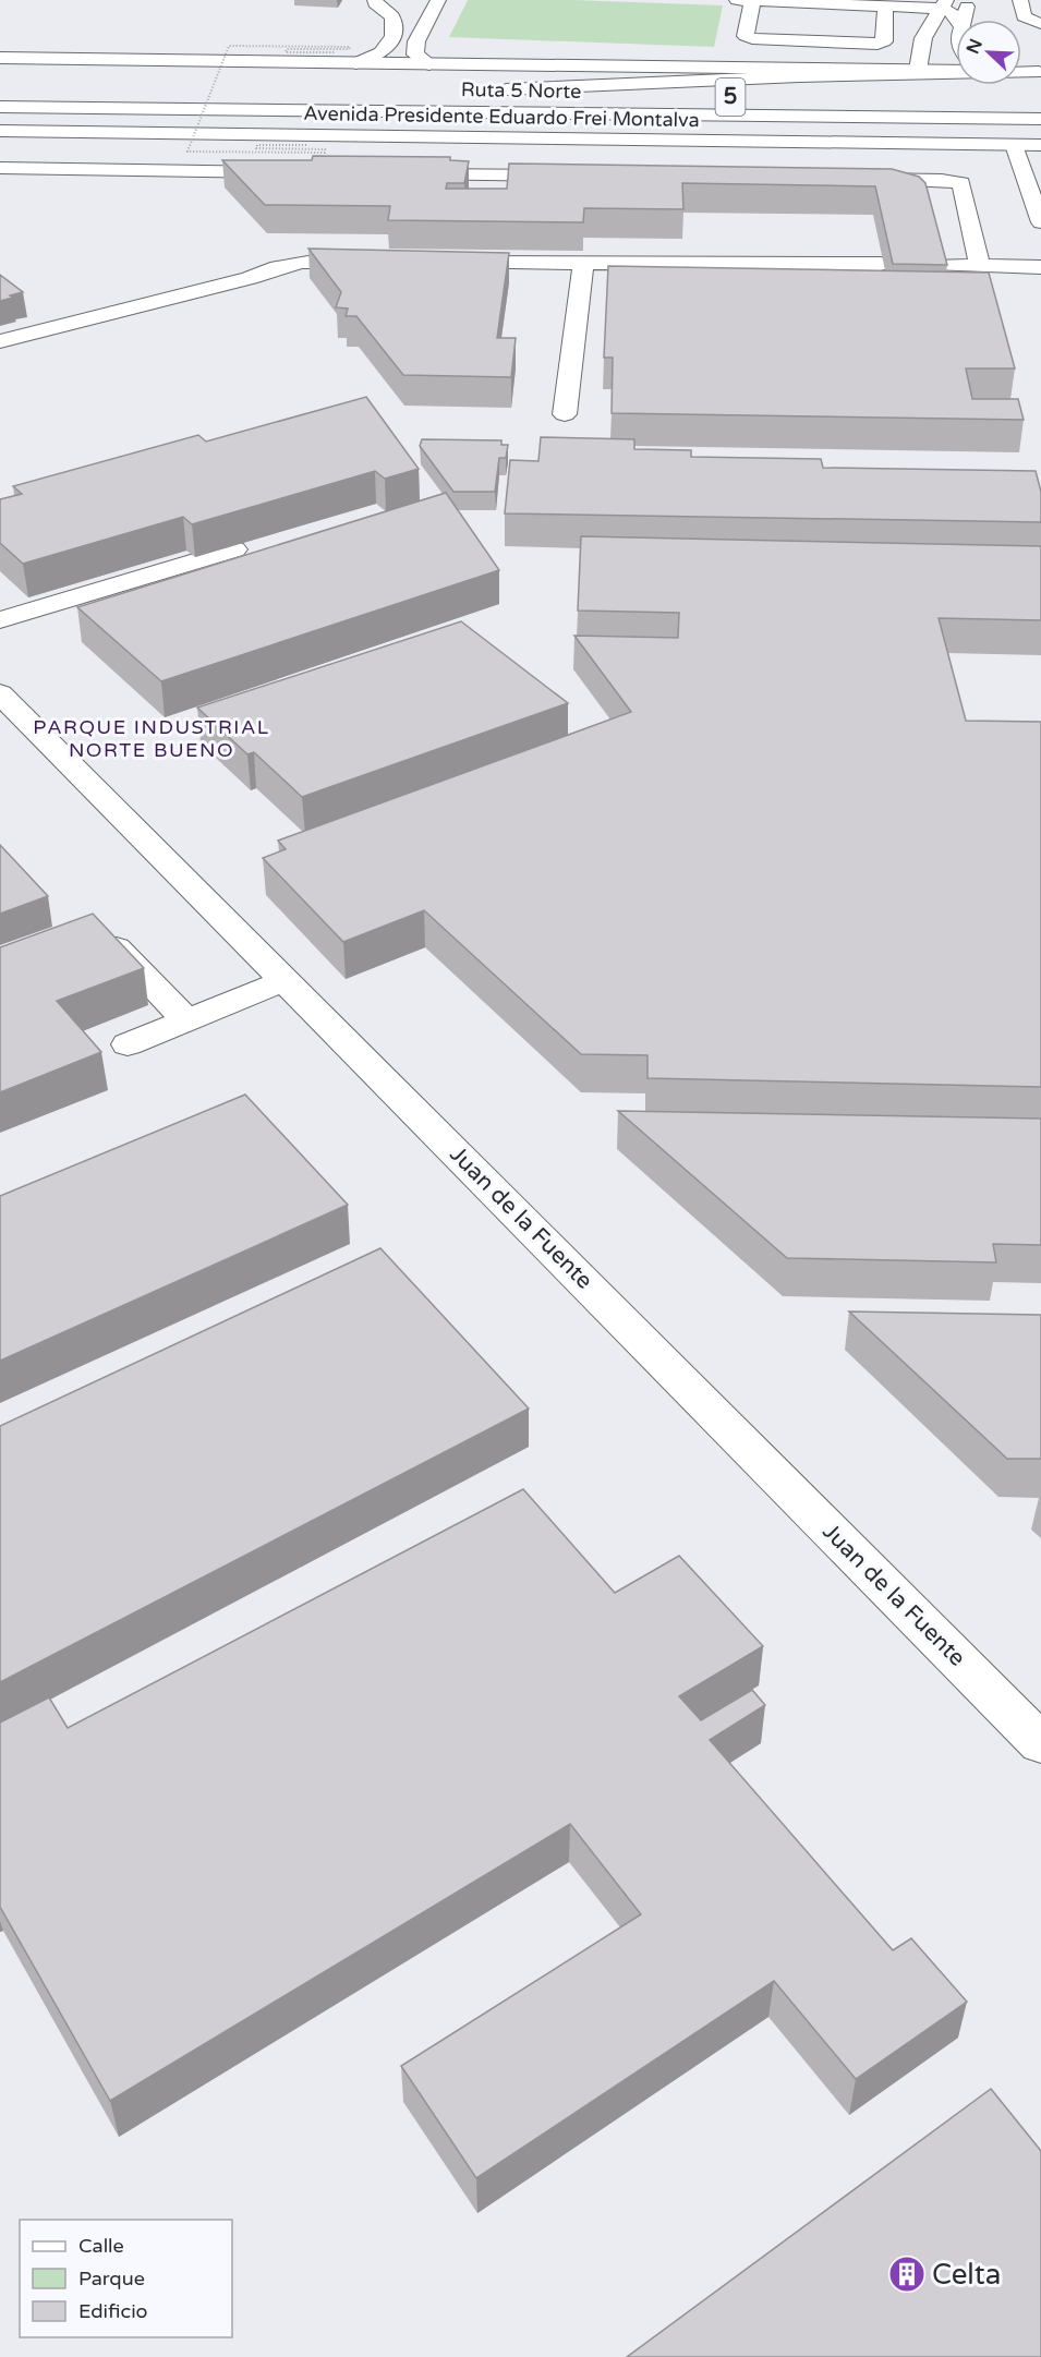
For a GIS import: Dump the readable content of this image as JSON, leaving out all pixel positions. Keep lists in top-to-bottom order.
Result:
{
  "streets": {
    "main road": [
      "Ruta 5 Norte",
      "5",
      "Avenida Presidente Eduardo Frei Montalva",
      "Juan de la Fuente"
    ]
  },
  "districts": ["PARQUE INDUSTRIAL NORTE BUENO"],
  "places": {
    "building": ["Celta"]
  },
  "legend": ["Calle", "Parque", "Edificio"],
  "north": "top left"
}
